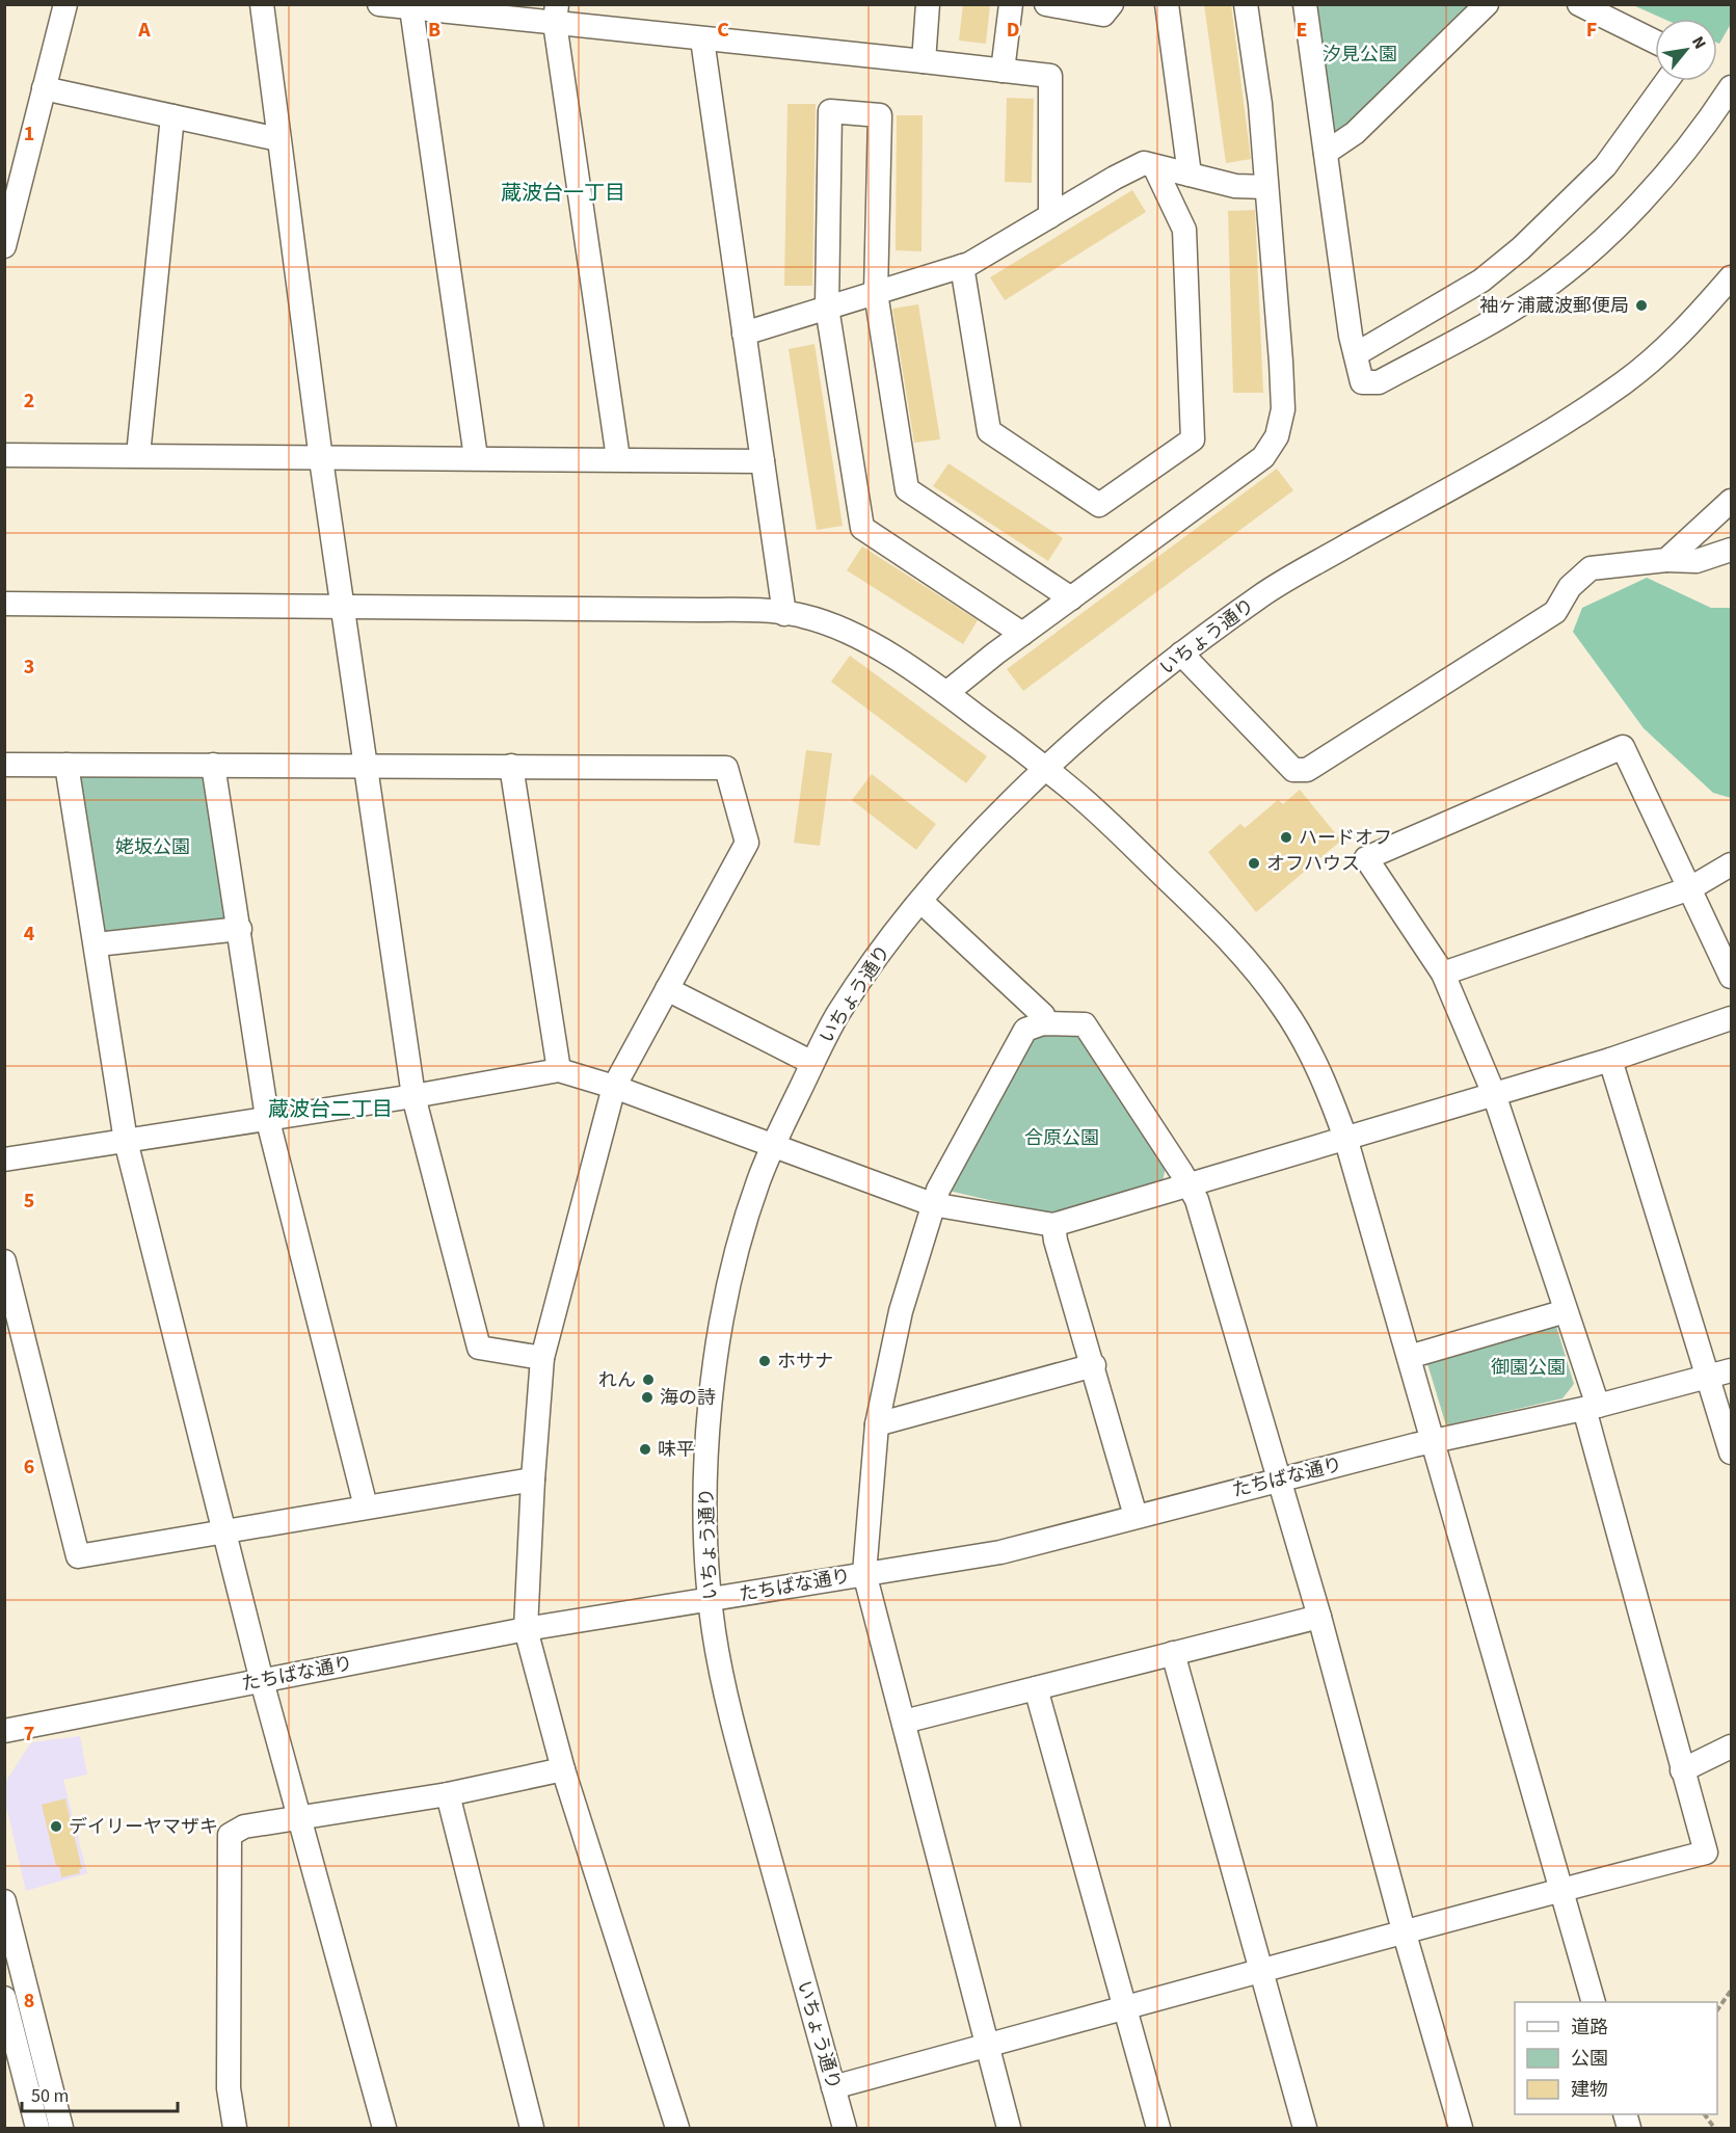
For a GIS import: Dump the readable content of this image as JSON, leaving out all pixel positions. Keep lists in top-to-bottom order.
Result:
{
  "streets": {
    "street": ["いちょう通り", "たちばな通り"]
  },
  "crossings": [
    ["いちょう通り", "たちばな通り"]
  ],
  "districts": ["蔵波台一丁目", "蔵波台二丁目"],
  "parks": [
    "汐見公園",
    "姥坂公園",
    "合原公園",
    "御園公園"
  ],
  "places": [
    "袖ヶ浦蔵波郵便局",
    "ハードオフ",
    "オフハウス",
    "ホサナ",
    "れん",
    "海の詩",
    "味平",
    "デイリーヤマザキ"
  ],
  "legend": ["道路", "公園", "建物"],
  "scale_bar": "50 m",
  "north": "top right",
  "grid": {
    "columns": [
      "A",
      "B",
      "C",
      "D",
      "E",
      "F"
    ],
    "rows": [
      "1",
      "2",
      "3",
      "4",
      "5",
      "6",
      "7",
      "8"
    ]
  }
}
